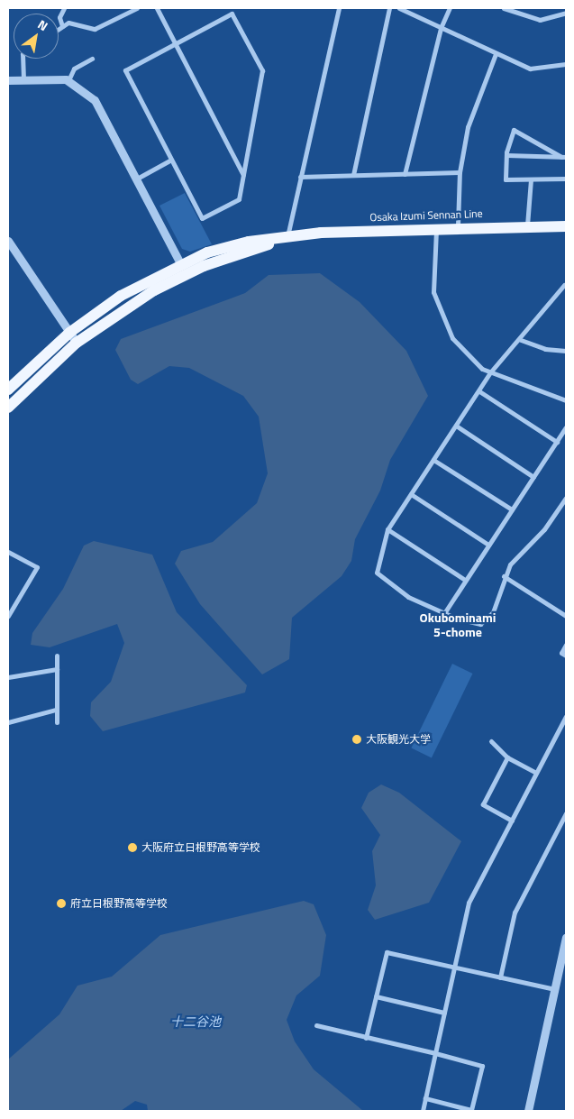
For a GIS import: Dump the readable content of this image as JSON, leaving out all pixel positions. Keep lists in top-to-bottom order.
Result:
{
  "streets": {
    "main road": ["Osaka Izumi Sennan Line"]
  },
  "districts": ["Okubominami 5-chome"],
  "water": ["十二谷池"],
  "places": ["大阪観光大学", "大阪府立日根野高等学校", "府立日根野高等学校"],
  "north": "top right"
}
